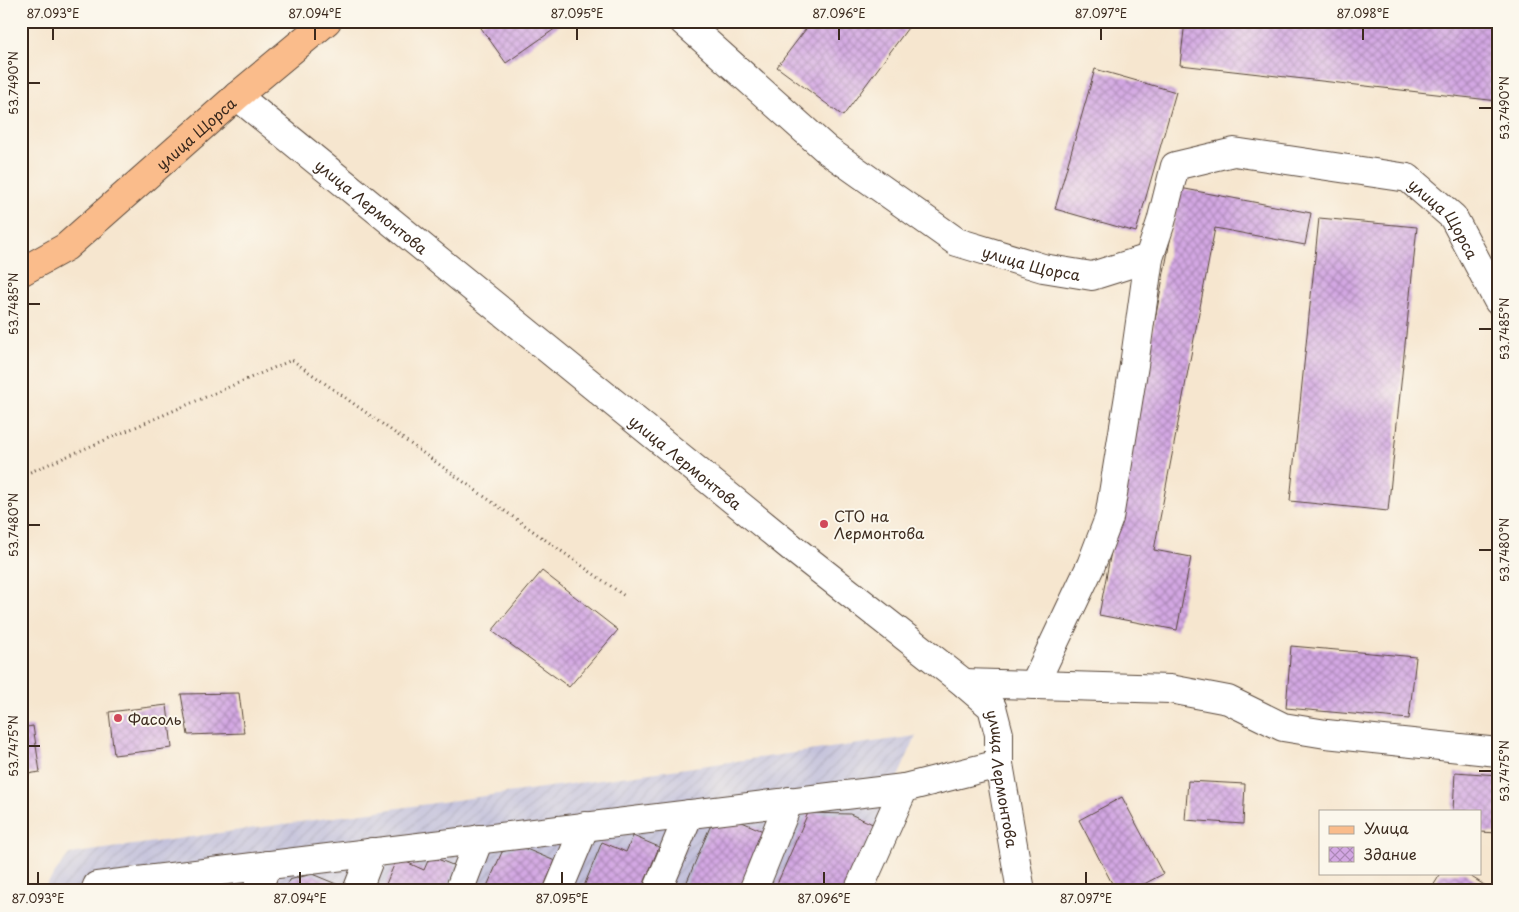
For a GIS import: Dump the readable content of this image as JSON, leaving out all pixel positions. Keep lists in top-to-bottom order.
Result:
{
  "streets": {
    "main road": ["улица Щорса"],
    "street": ["улица Лермонтова"]
  },
  "crossings": [
    ["улица Щорса", "улица Лермонтова"]
  ],
  "places": ["СТО на Лермонтова", "Фасоль"],
  "legend": ["Улица", "Здание"],
  "coordinates": [
    "87.093°E",
    "87.094°E",
    "87.095°E",
    "87.096°E",
    "87.097°E",
    "87.098°E",
    "53.7490°N",
    "53.7485°N",
    "53.7480°N",
    "53.7475°N"
  ]
}
